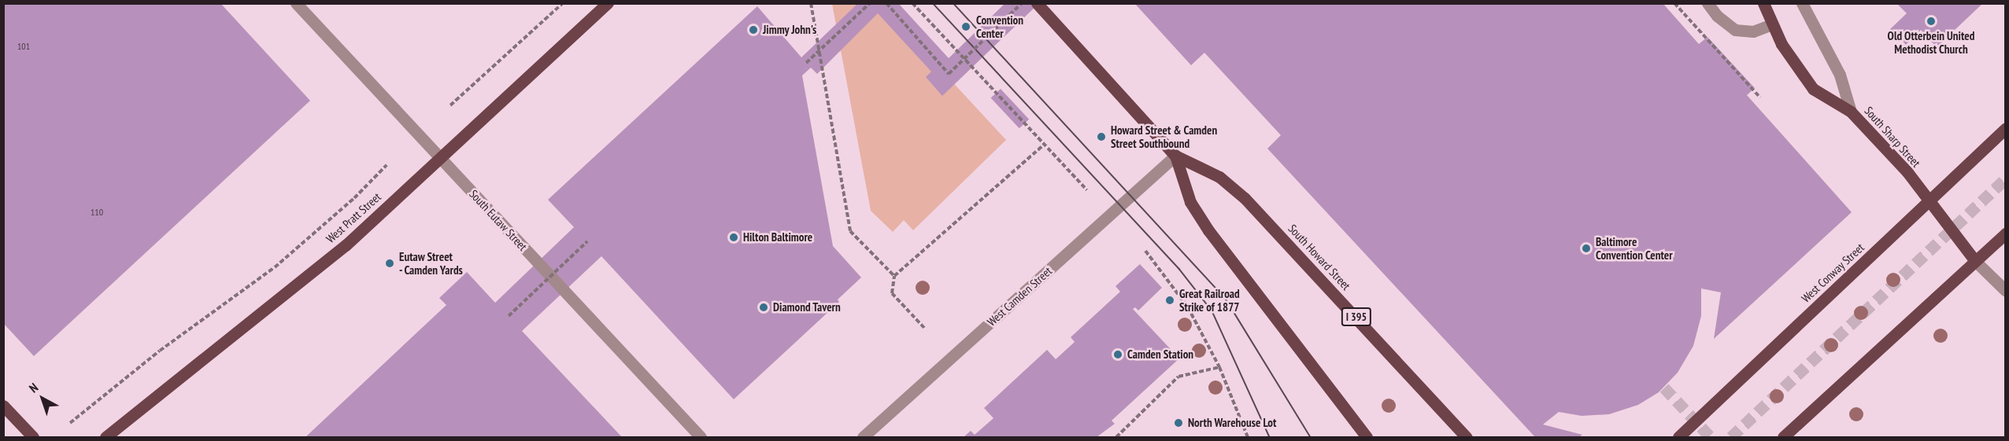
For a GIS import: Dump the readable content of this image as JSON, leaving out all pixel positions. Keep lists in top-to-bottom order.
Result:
{
  "streets": {
    "main road": [
      "South Sharp Street",
      "West Pratt Street",
      "South Howard Street",
      "West Conway Street",
      "I 395"
    ],
    "street": ["South Eutaw Street", "West Camden Street"]
  },
  "crossings": [
    ["South Sharp Street", "West Conway Street"],
    ["West Pratt Street", "South Eutaw Street"],
    ["South Howard Street", "West Camden Street"]
  ],
  "places": [
    "Old Otterbein United Methodist Church",
    "Convention Center",
    "Jimmy John's",
    "Howard Street & Camden Street Southbound",
    "Hilton Baltimore",
    "Baltimore Convention Center",
    "Eutaw Street - Camden Yards",
    "Great Railroad Strike of 1877",
    "Diamond Tavern",
    "Camden Station",
    "North Warehouse Lot"
  ],
  "house_numbers": ["101", "110"],
  "north": "top left"
}
